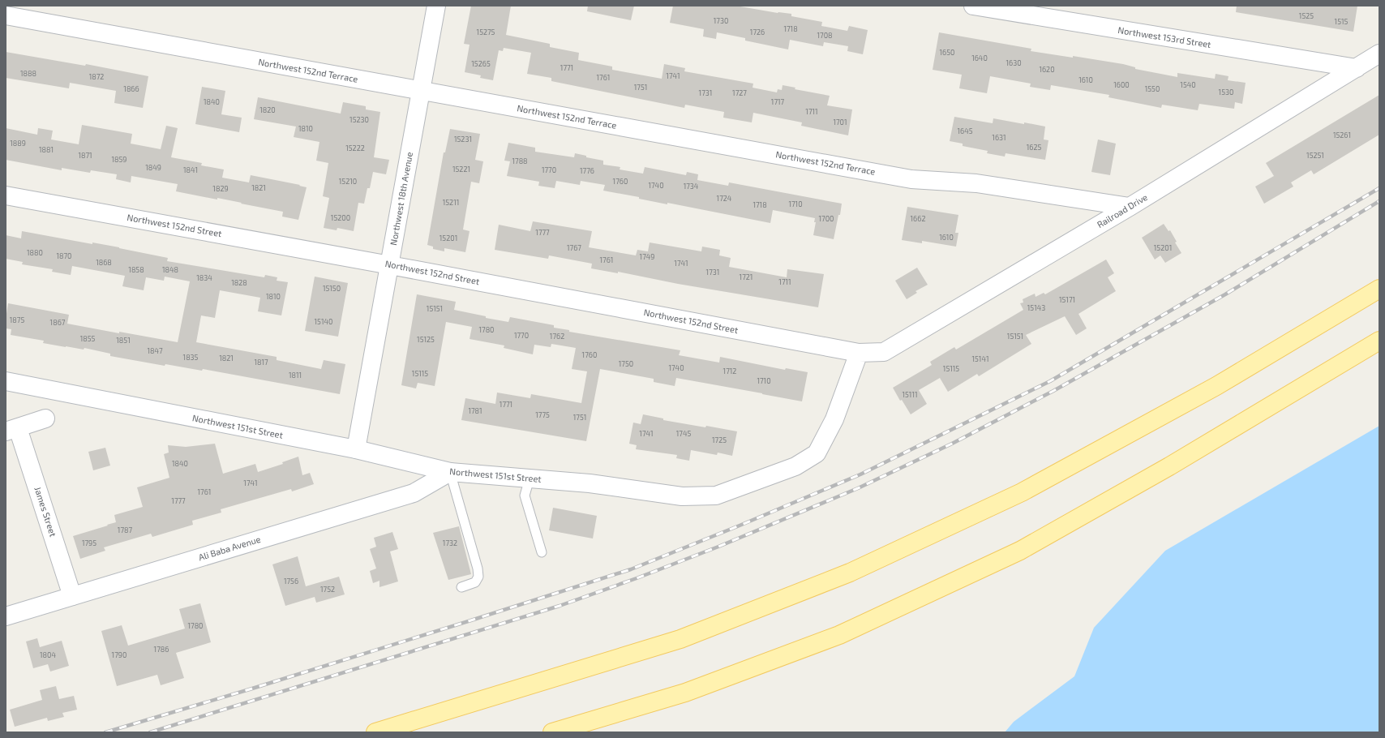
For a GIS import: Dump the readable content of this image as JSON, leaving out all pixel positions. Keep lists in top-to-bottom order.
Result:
{
  "streets": {
    "street": [
      "Northwest 153rd Street",
      "Northwest 152nd Terrace",
      "Northwest 18th Avenue",
      "Railroad Drive",
      "Northwest 152nd Street",
      "Northwest 151st Street",
      "James Street",
      "Ali Baba Avenue"
    ]
  },
  "crossings": [
    ["Northwest 153rd Street", "Railroad Drive"],
    ["Northwest 152nd Terrace", "Northwest 18th Avenue"],
    ["Northwest 152nd Terrace", "Railroad Drive"],
    ["Northwest 18th Avenue", "Northwest 152nd Street"],
    ["Northwest 18th Avenue", "Northwest 151st Street"],
    ["Railroad Drive", "Northwest 152nd Street"],
    ["Railroad Drive", "Northwest 151st Street"],
    ["Northwest 152nd Street", "Northwest 151st Street"],
    ["Northwest 151st Street", "Ali Baba Avenue"],
    ["James Street", "Ali Baba Avenue"]
  ],
  "house_numbers": [
    "1525",
    "1730",
    "1515",
    "1718",
    "15275",
    "1726",
    "1708",
    "1650",
    "1640",
    "1630",
    "15265",
    "1771",
    "1620",
    "1888",
    "1741",
    "1872",
    "1761",
    "1610",
    "1600",
    "1540",
    "1751",
    "1866",
    "1550",
    "1530",
    "1731",
    "1727",
    "1840",
    "1717",
    "1820",
    "1711",
    "15230",
    "1701",
    "1810",
    "1645",
    "15261",
    "1631",
    "15231",
    "1889",
    "1625",
    "15222",
    "1881",
    "1871",
    "15251",
    "1859",
    "1788",
    "1849",
    "15221",
    "1841",
    "1770",
    "1776",
    "15210",
    "1760",
    "1740",
    "1734",
    "1821",
    "1829",
    "1724",
    "15211",
    "1710",
    "1718",
    "15200",
    "1700",
    "1662",
    "1777",
    "1610",
    "15201",
    "1767",
    "15201",
    "1880",
    "1870",
    "1749",
    "1761",
    "1868",
    "1741",
    "1858",
    "1848",
    "1731",
    "1721",
    "1834",
    "1711",
    "1828",
    "15150",
    "1810",
    "15171",
    "15143",
    "15151",
    "1875",
    "15140",
    "1867",
    "1780",
    "1770",
    "1762",
    "15151",
    "1855",
    "15125",
    "1851",
    "1847",
    "1760",
    "1835",
    "1821",
    "15141",
    "1817",
    "1750",
    "1740",
    "15115",
    "1712",
    "15115",
    "1811",
    "1710",
    "15111",
    "1771",
    "1781",
    "1775",
    "1751",
    "1741",
    "1745",
    "1725",
    "1840",
    "1741",
    "1761",
    "1777",
    "1787",
    "1795",
    "1732",
    "1756",
    "1752",
    "1780",
    "1786",
    "1804",
    "1790"
  ]
}
